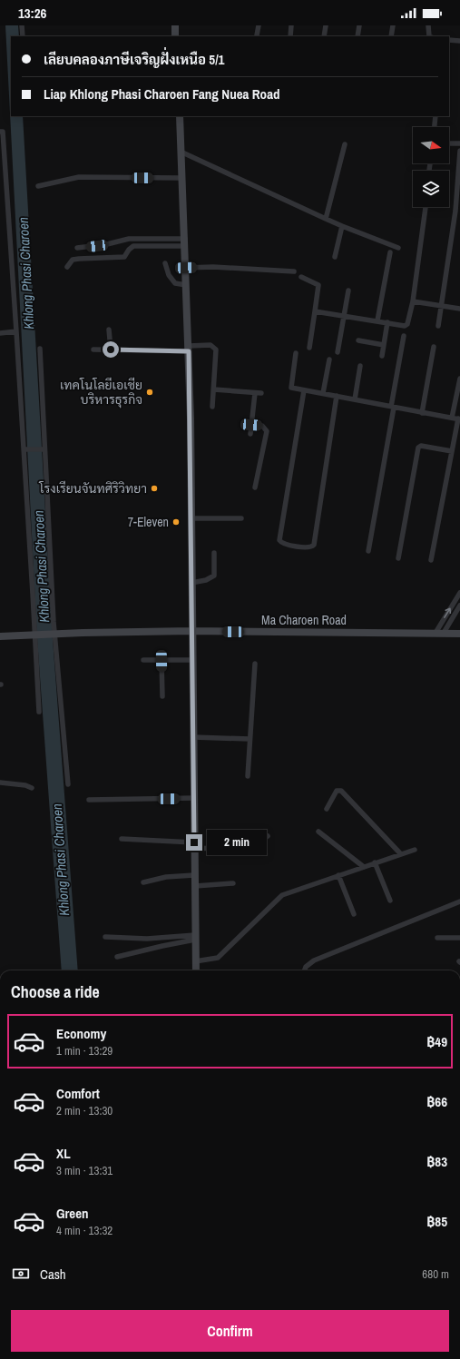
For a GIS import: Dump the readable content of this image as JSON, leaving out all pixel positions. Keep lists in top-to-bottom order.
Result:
{
  "streets": {
    "main road": ["Ma Charoen Road"]
  },
  "water": ["Khlong Phasi Charoen"],
  "places": ["เทคโนโลยีเอเชีย บริหารธุรกิจ", "โรงเรียนจันทศิริวิทยา", "7-Eleven"],
  "north": "right",
  "page": {
    "status": "13:26",
    "banner": ["เลียบคลองภาษีเจริญฝั่งเหนือ 5/1", "Liap Khlong Phasi Charoen Fang Nuea Road"],
    "bubble": "2 min",
    "heading": "Choose a ride",
    "list": [
      {
        "name": "Economy",
        "note": "1 min · 13:29",
        "value": "฿49"
      },
      {
        "name": "Comfort",
        "note": "2 min · 13:30",
        "value": "฿66"
      },
      {
        "name": "XL",
        "note": "3 min · 13:31",
        "value": "฿83"
      },
      {
        "name": "Green",
        "note": "4 min · 13:32",
        "value": "฿85"
      }
    ],
    "pay": ["Cash", "680 m"],
    "buttons": "Confirm"
  }
}
